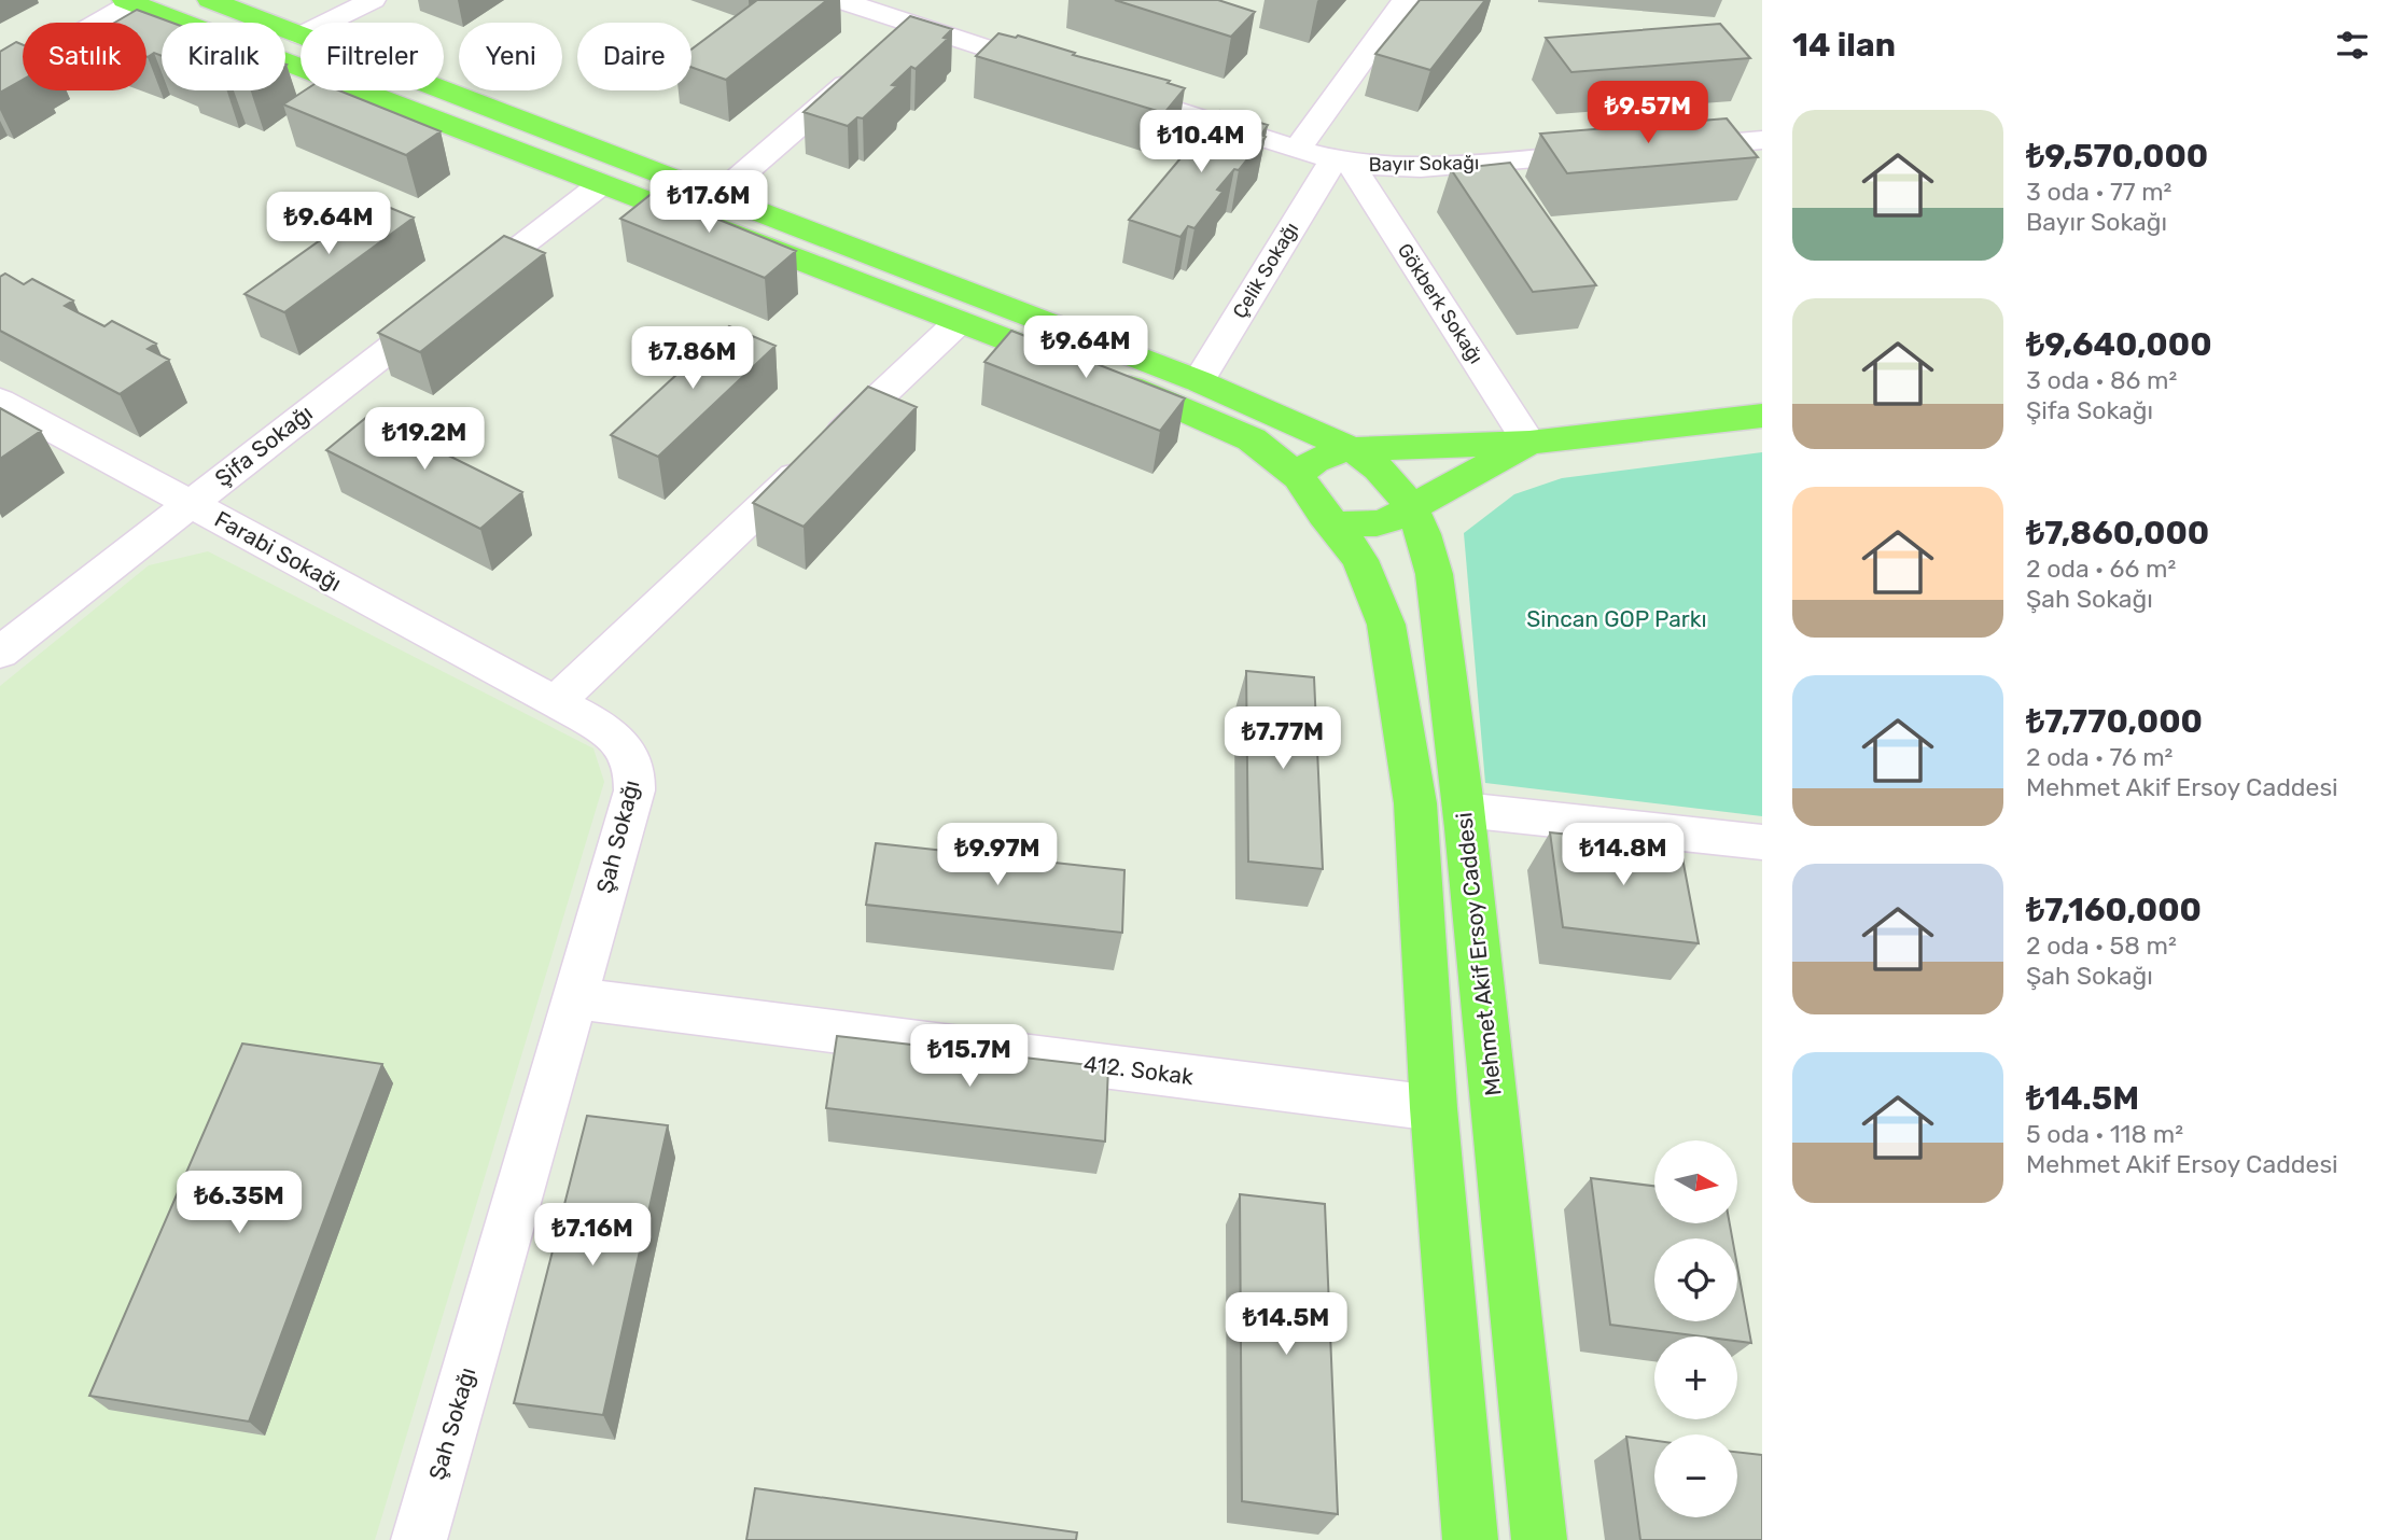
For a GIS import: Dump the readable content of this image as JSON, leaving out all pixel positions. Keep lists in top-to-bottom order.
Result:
{
  "streets": {
    "main road": ["Mehmet Akif Ersoy Caddesi"],
    "street": [
      "Bayır Sokağı",
      "Çelik Sokağı",
      "Gökberk Sokağı",
      "Şifa Sokağı",
      "Farabi Sokağı",
      "Şah Sokağı",
      "412. Sokak"
    ]
  },
  "crossings": [
    ["Bayır Sokağı", "Çelik Sokağı"],
    ["Bayır Sokağı", "Gökberk Sokağı"],
    ["Çelik Sokağı", "Gökberk Sokağı"],
    ["Çelik Sokağı", "Mehmet Akif Ersoy Caddesi"],
    ["Şifa Sokağı", "Farabi Sokağı"],
    ["Farabi Sokağı", "Şah Sokağı"],
    ["Şah Sokağı", "412. Sokak"]
  ],
  "parks": ["Sincan GOP Parkı"],
  "north": "right",
  "page": {
    "heading": "14 ilan",
    "chip": [
      "Satılık",
      "Kiralık",
      "Filtreler",
      "Yeni",
      "Daire"
    ],
    "price": [
      "₺9.57M",
      "₺10.4M",
      "₺17.6M",
      "₺9.64M",
      "₺9.64M",
      "₺7.86M",
      "₺19.2M",
      "₺7.77M",
      "₺9.97M",
      "₺14.8M",
      "₺15.7M",
      "₺6.35M",
      "₺7.16M",
      "₺14.5M"
    ],
    "list": [
      {
        "name": "₺9,570,000",
        "note": "3 oda · 77 m² · Bayır Sokağı"
      },
      {
        "name": "₺9,640,000",
        "note": "3 oda · 86 m² · Şifa Sokağı"
      },
      {
        "name": "₺7,860,000",
        "note": "2 oda · 66 m² · Şah Sokağı"
      },
      {
        "name": "₺7,770,000",
        "note": "2 oda · 76 m² · Mehmet Akif Ersoy Caddesi"
      },
      {
        "name": "₺7,160,000",
        "note": "2 oda · 58 m² · Şah Sokağı"
      },
      {
        "name": "₺14.5M",
        "note": "5 oda · 118 m² · Mehmet Akif Ersoy Caddesi"
      }
    ],
    "map_buttons": ["+", "−"]
  }
}
